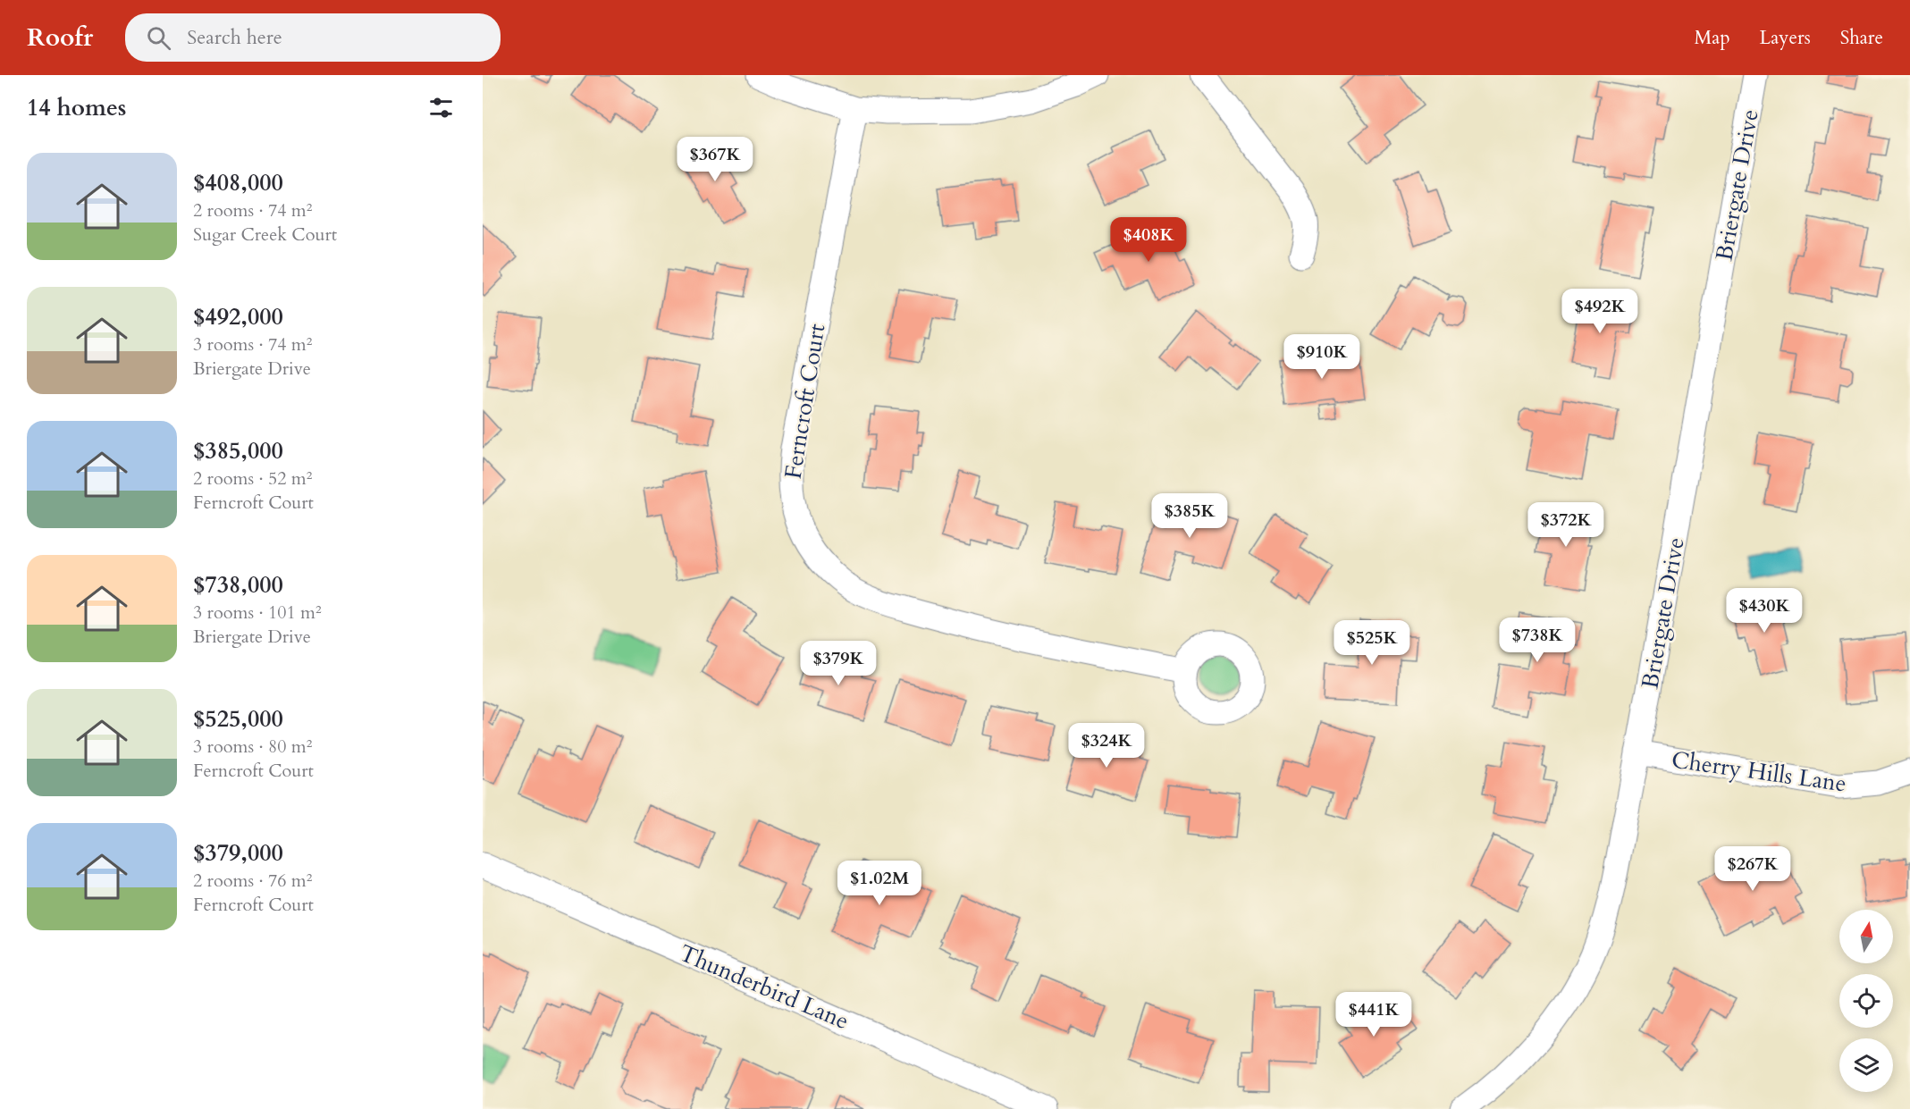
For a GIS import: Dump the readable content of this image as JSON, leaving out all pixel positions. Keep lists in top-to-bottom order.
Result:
{
  "streets": {
    "street": [
      "Briergate Drive",
      "Ferncroft Court",
      "Cherry Hills Lane",
      "Thunderbird Lane"
    ]
  },
  "crossings": [
    ["Briergate Drive", "Cherry Hills Lane"]
  ],
  "north": "top",
  "page": {
    "header": "Roofr",
    "search": "Search here",
    "nav": ["Map", "Layers", "Share"],
    "heading": "14 homes",
    "price": [
      "$367K",
      "$408K",
      "$492K",
      "$910K",
      "$385K",
      "$372K",
      "$430K",
      "$738K",
      "$525K",
      "$379K",
      "$324K",
      "$267K",
      "$1.02M",
      "$441K"
    ],
    "list": [
      {
        "name": "$408,000",
        "note": "2 rooms · 74 m² · Sugar Creek Court"
      },
      {
        "name": "$492,000",
        "note": "3 rooms · 74 m² · Briergate Drive"
      },
      {
        "name": "$385,000",
        "note": "2 rooms · 52 m² · Ferncroft Court"
      },
      {
        "name": "$738,000",
        "note": "3 rooms · 101 m² · Briergate Drive"
      },
      {
        "name": "$525,000",
        "note": "3 rooms · 80 m² · Ferncroft Court"
      },
      {
        "name": "$379,000",
        "note": "2 rooms · 76 m² · Ferncroft Court"
      }
    ]
  }
}
